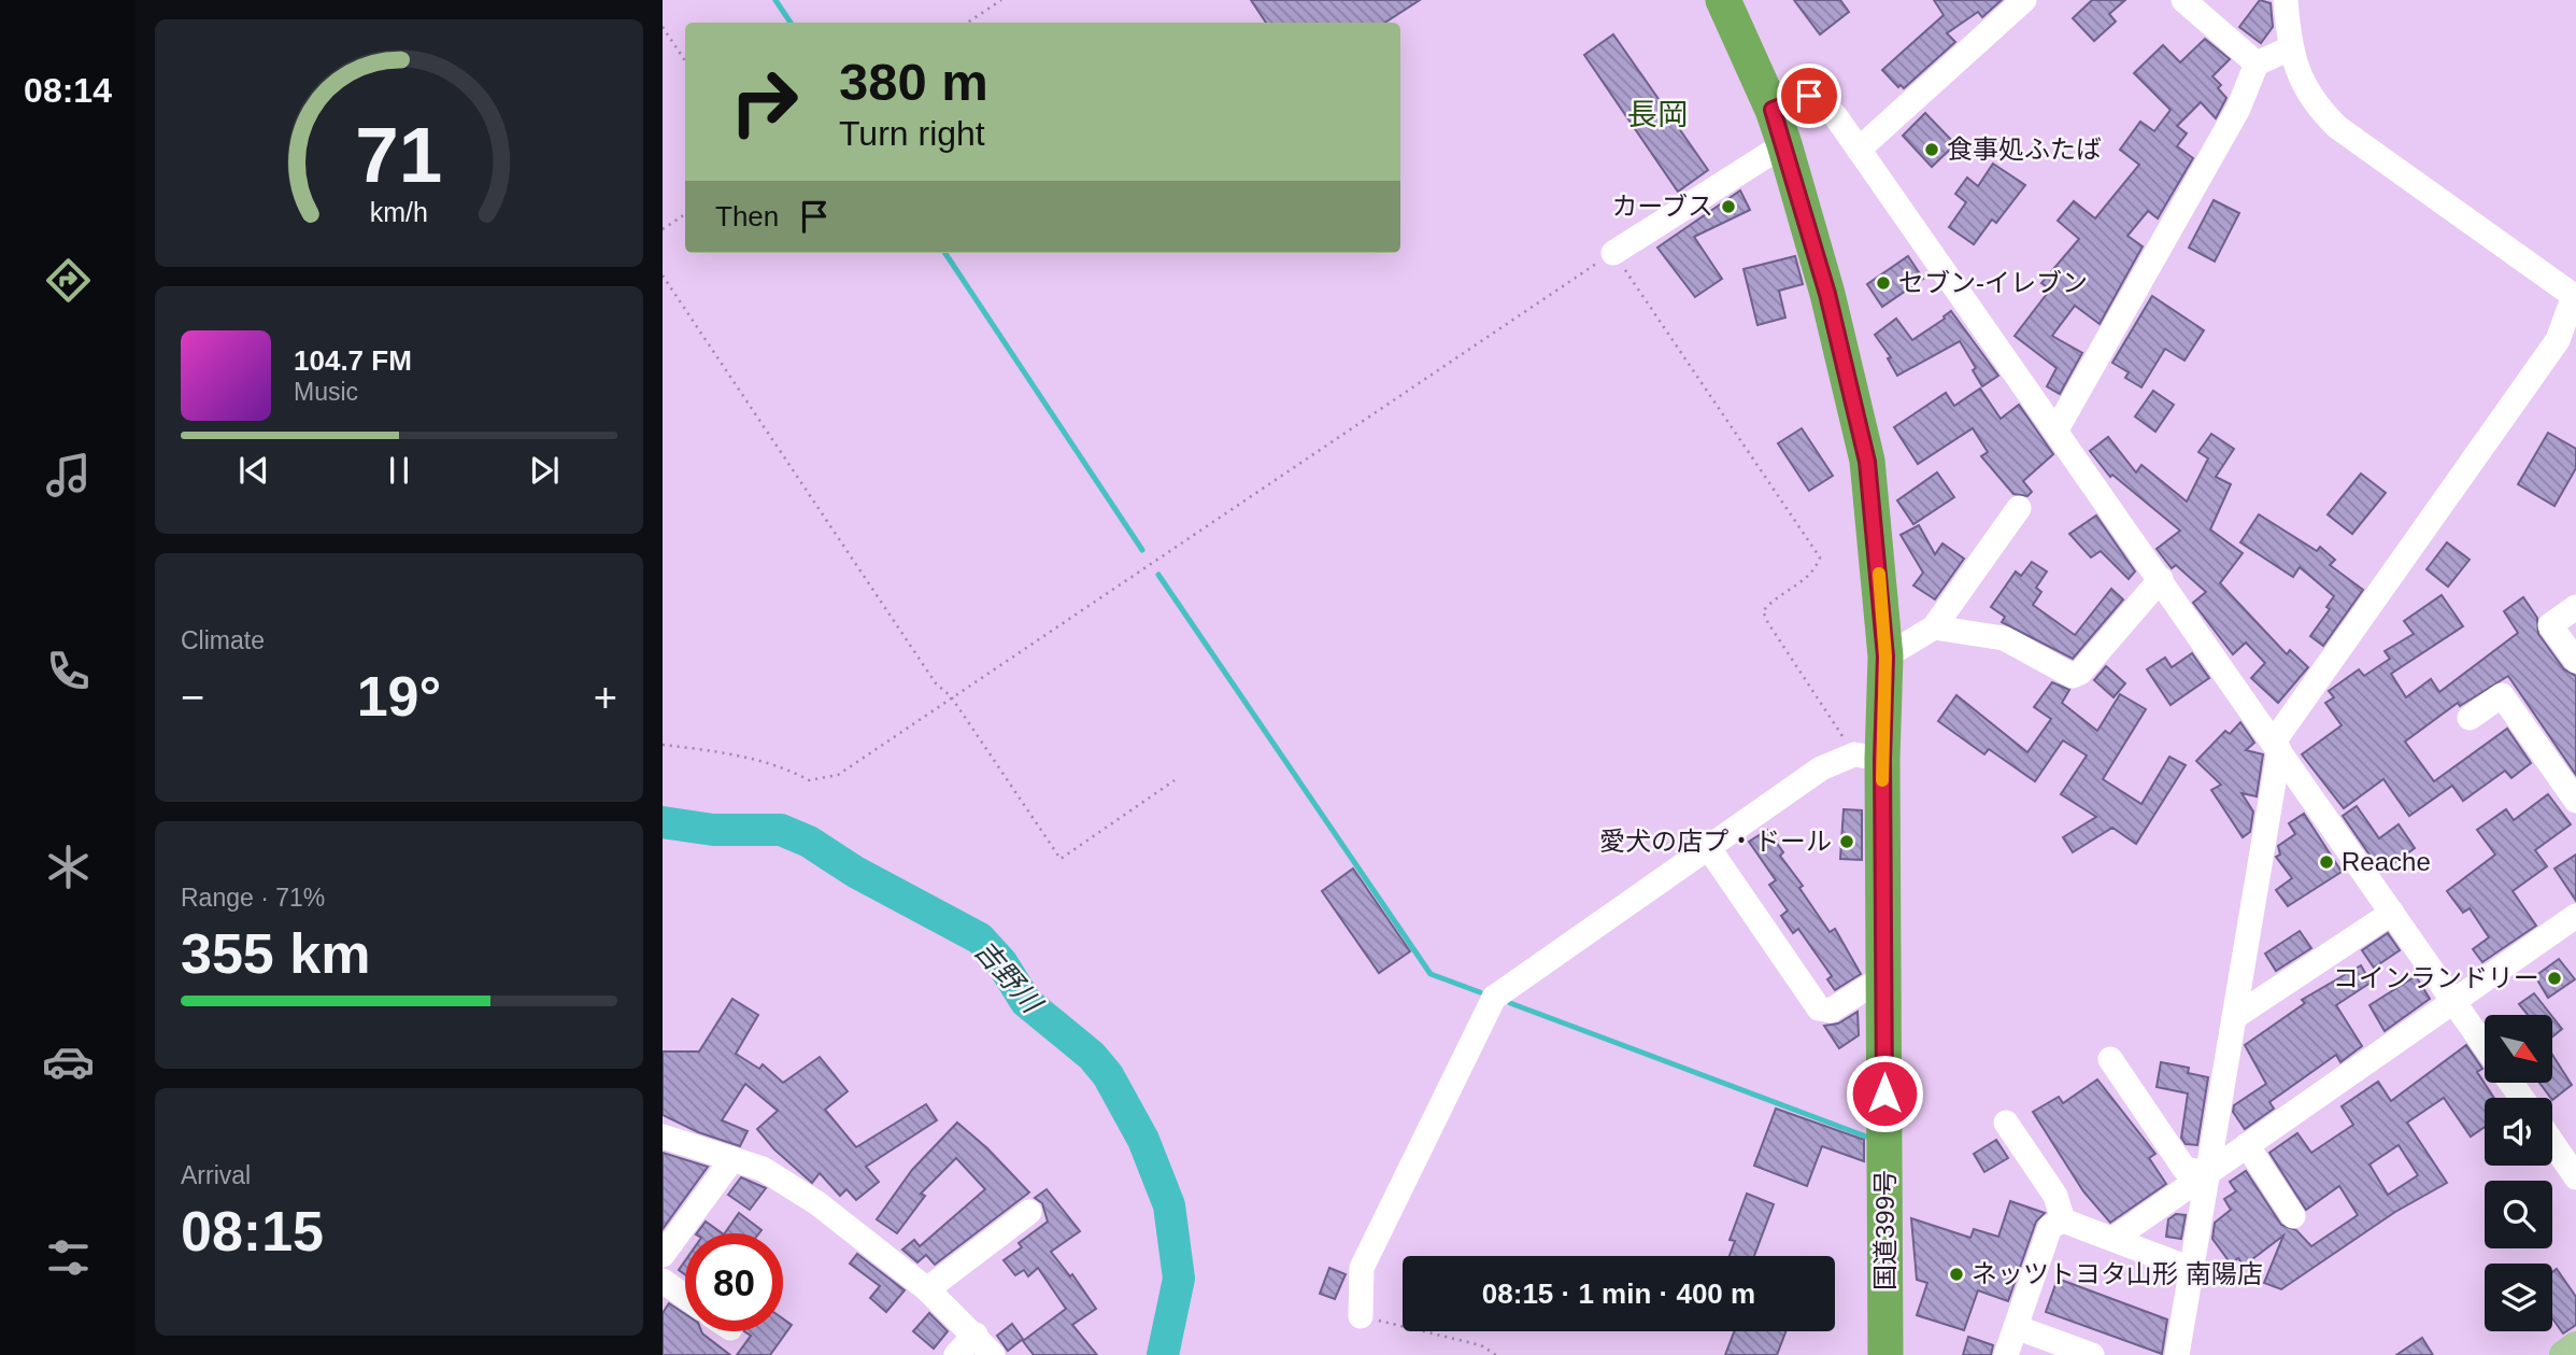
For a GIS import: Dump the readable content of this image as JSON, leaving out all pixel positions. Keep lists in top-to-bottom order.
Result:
{
  "streets": {
    "highway": ["国道399号"]
  },
  "districts": ["長岡"],
  "water": ["吉野川"],
  "places": [
    "食事処ふたば",
    "カーブス",
    "セブン-イレブン",
    "愛犬の店プ・ドール",
    "Reache",
    "コインランドリー",
    "ネッツトヨタ山形 南陽店"
  ],
  "north": "bottom right",
  "page": {
    "tabs": "08:14",
    "turn": ["380 m", "Turn right"],
    "then": "Then",
    "song": ["104.7 FM", "Music"],
    "tile": [
      "Climate",
      ["Range · 71%", "355 km"],
      ["Arrival", "08:15"]
    ],
    "heat": ["−", "19°", "+"],
    "limit": "80",
    "trip": "08:15 · 1 min · 400 m",
    "gauge": ["71", "km/h"]
  }
}
